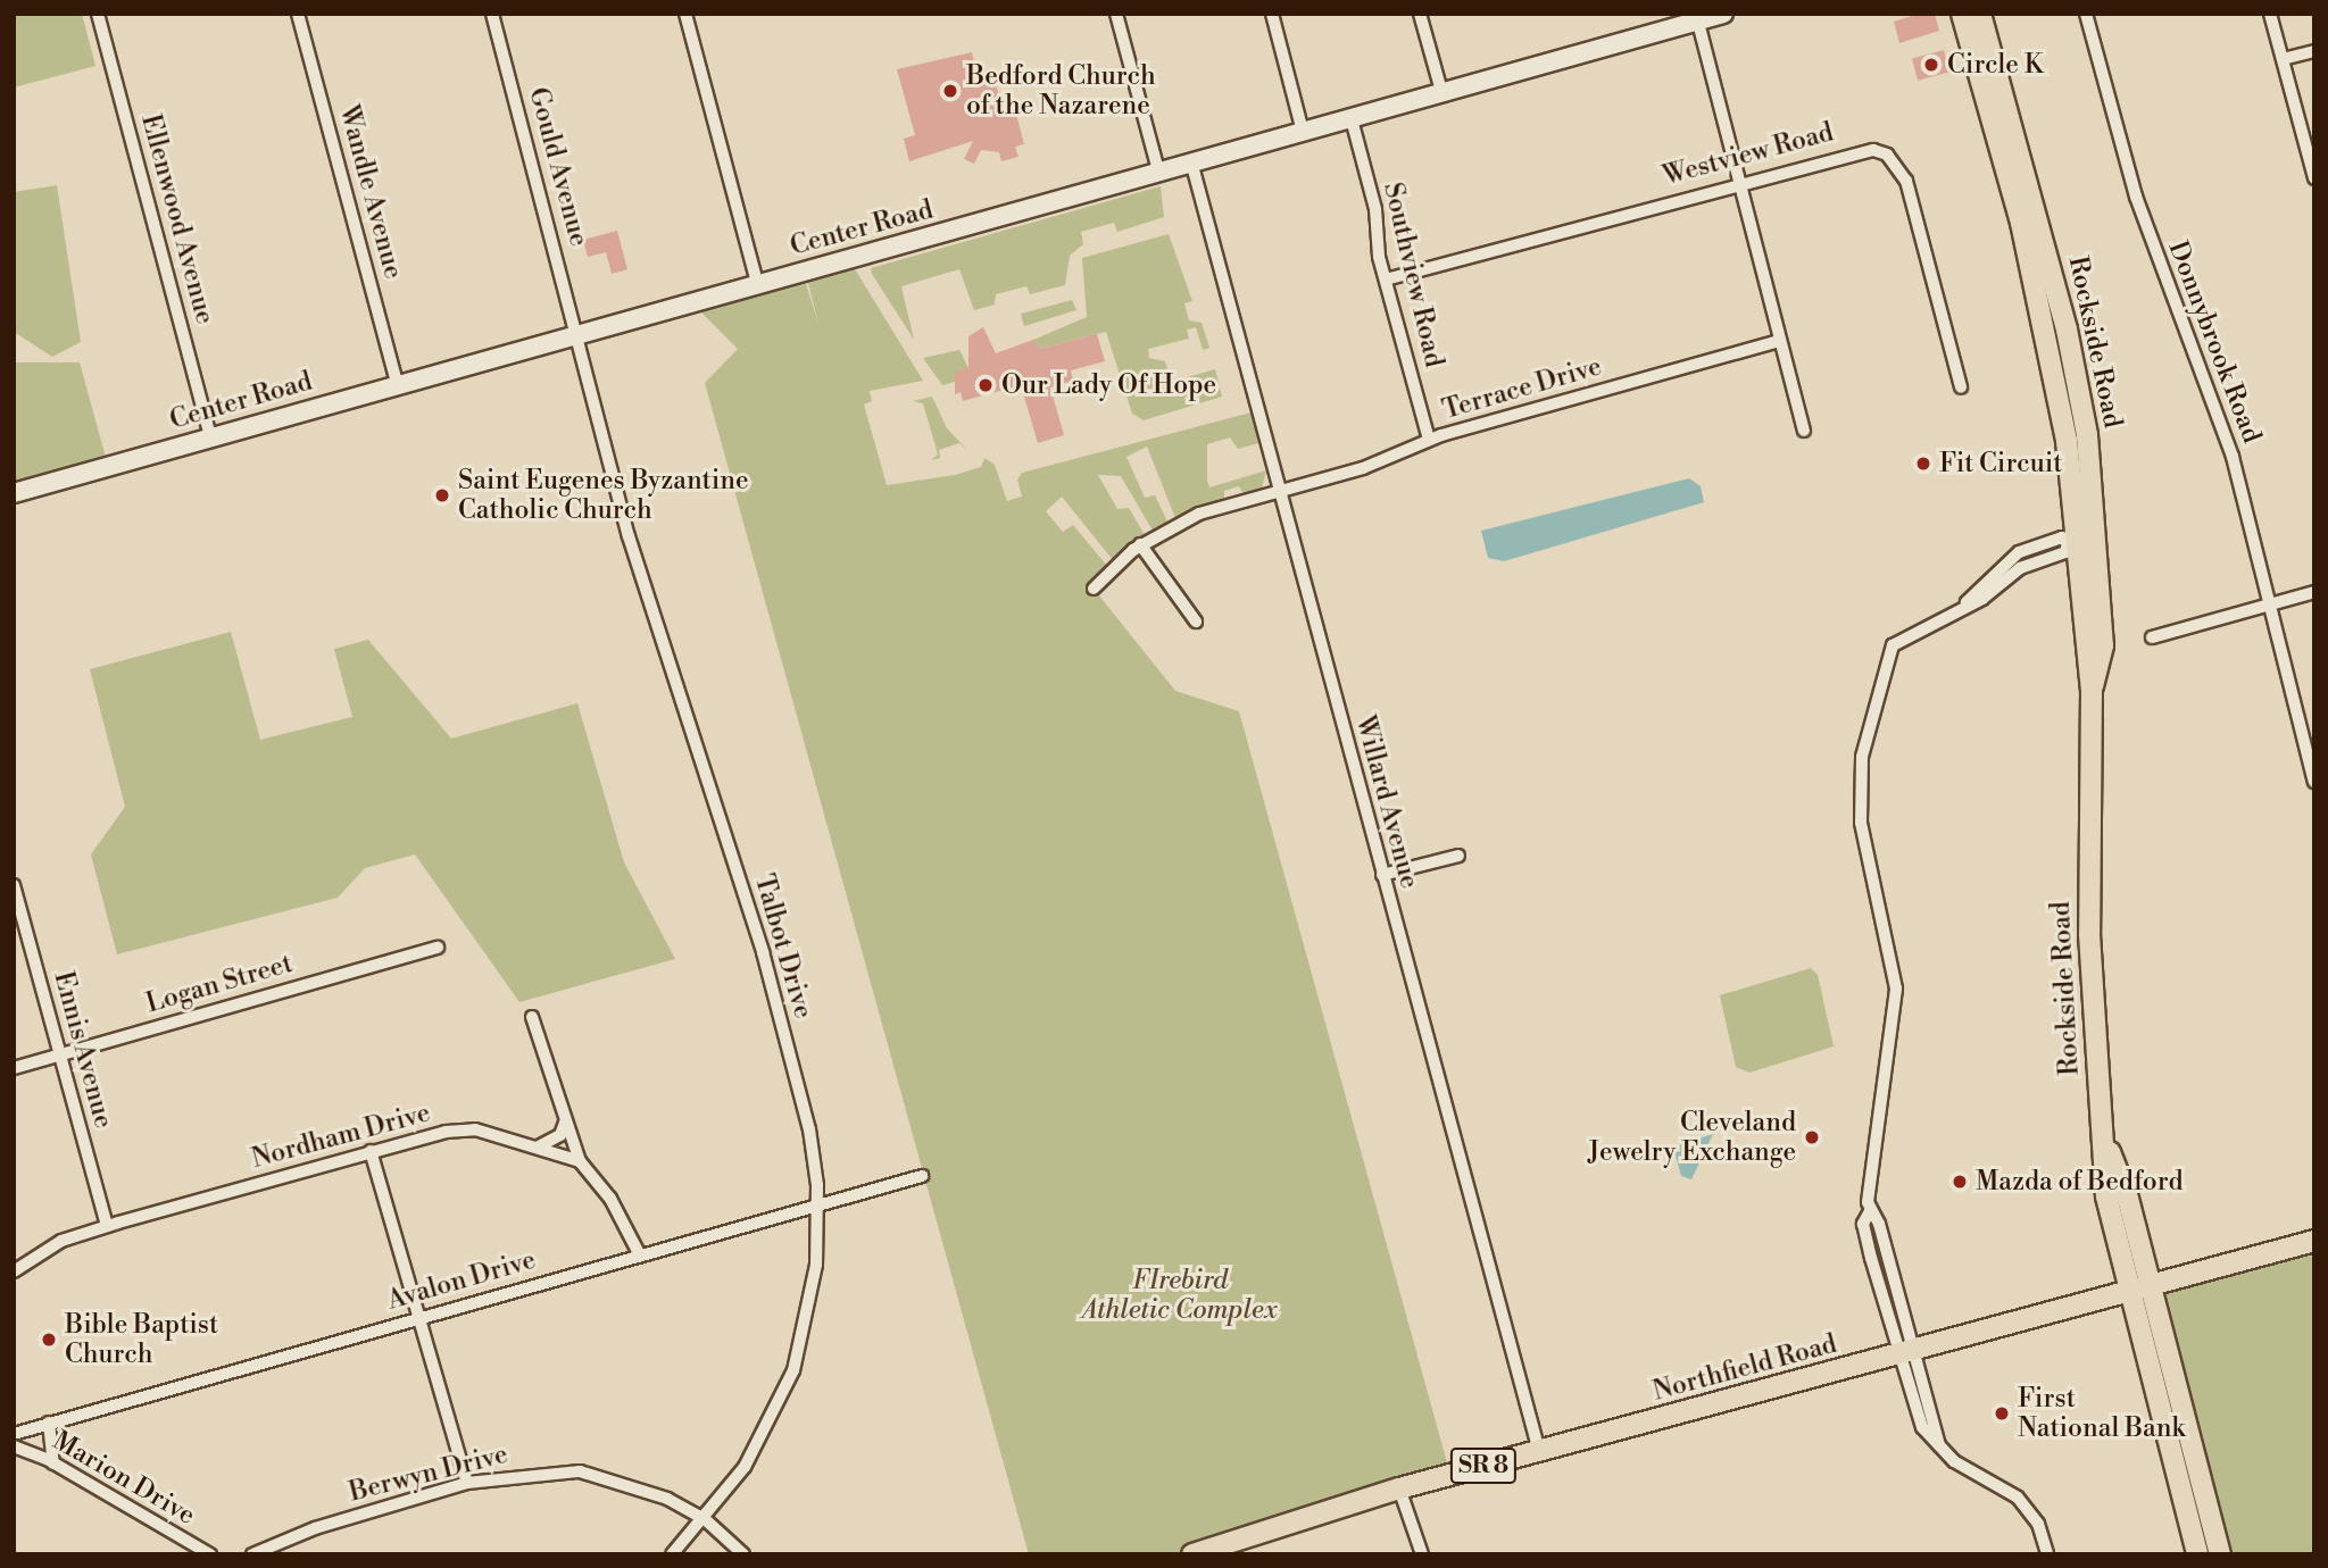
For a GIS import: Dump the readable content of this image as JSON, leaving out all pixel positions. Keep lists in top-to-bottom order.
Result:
{
  "streets": {
    "main road": [
      "Center Road",
      "Rockside Road",
      "Northfield Road",
      "SR 8"
    ],
    "street": [
      "Westview Road",
      "Gould Avenue",
      "Wandle Avenue",
      "Ellenwood Avenue",
      "Southview Road",
      "Donnybrook Road",
      "Terrace Drive",
      "Willard Avenue",
      "Talbot Drive",
      "Logan Street",
      "Ennis Avenue",
      "Nordham Drive",
      "Avalon Drive",
      "Berwyn Drive",
      "Marion Drive"
    ]
  },
  "crossings": [
    ["Westview Road", "Southview Road"],
    ["Gould Avenue", "Center Road"],
    ["Gould Avenue", "Talbot Drive"],
    ["Wandle Avenue", "Center Road"],
    ["Ellenwood Avenue", "Center Road"],
    ["Center Road", "Southview Road"],
    ["Center Road", "Willard Avenue"],
    ["Center Road", "Talbot Drive"],
    ["Southview Road", "Terrace Drive"],
    ["Rockside Road", "Northfield Road"],
    ["Terrace Drive", "Willard Avenue"],
    ["Willard Avenue", "Northfield Road"],
    ["Talbot Drive", "Avalon Drive"],
    ["Talbot Drive", "Berwyn Drive"],
    ["Logan Street", "Ennis Avenue"],
    ["Ennis Avenue", "Nordham Drive"]
  ],
  "parks": ["FIrebird Athletic Complex"],
  "places": [
    "Circle K",
    "Bedford Church of the Nazarene",
    "Our Lady Of Hope",
    "Fit Circuit",
    "Saint Eugenes Byzantine Catholic Church",
    "Cleveland Jewelry Exchange",
    "Mazda of Bedford",
    "Bible Baptist Church",
    "First National Bank"
  ]
}
